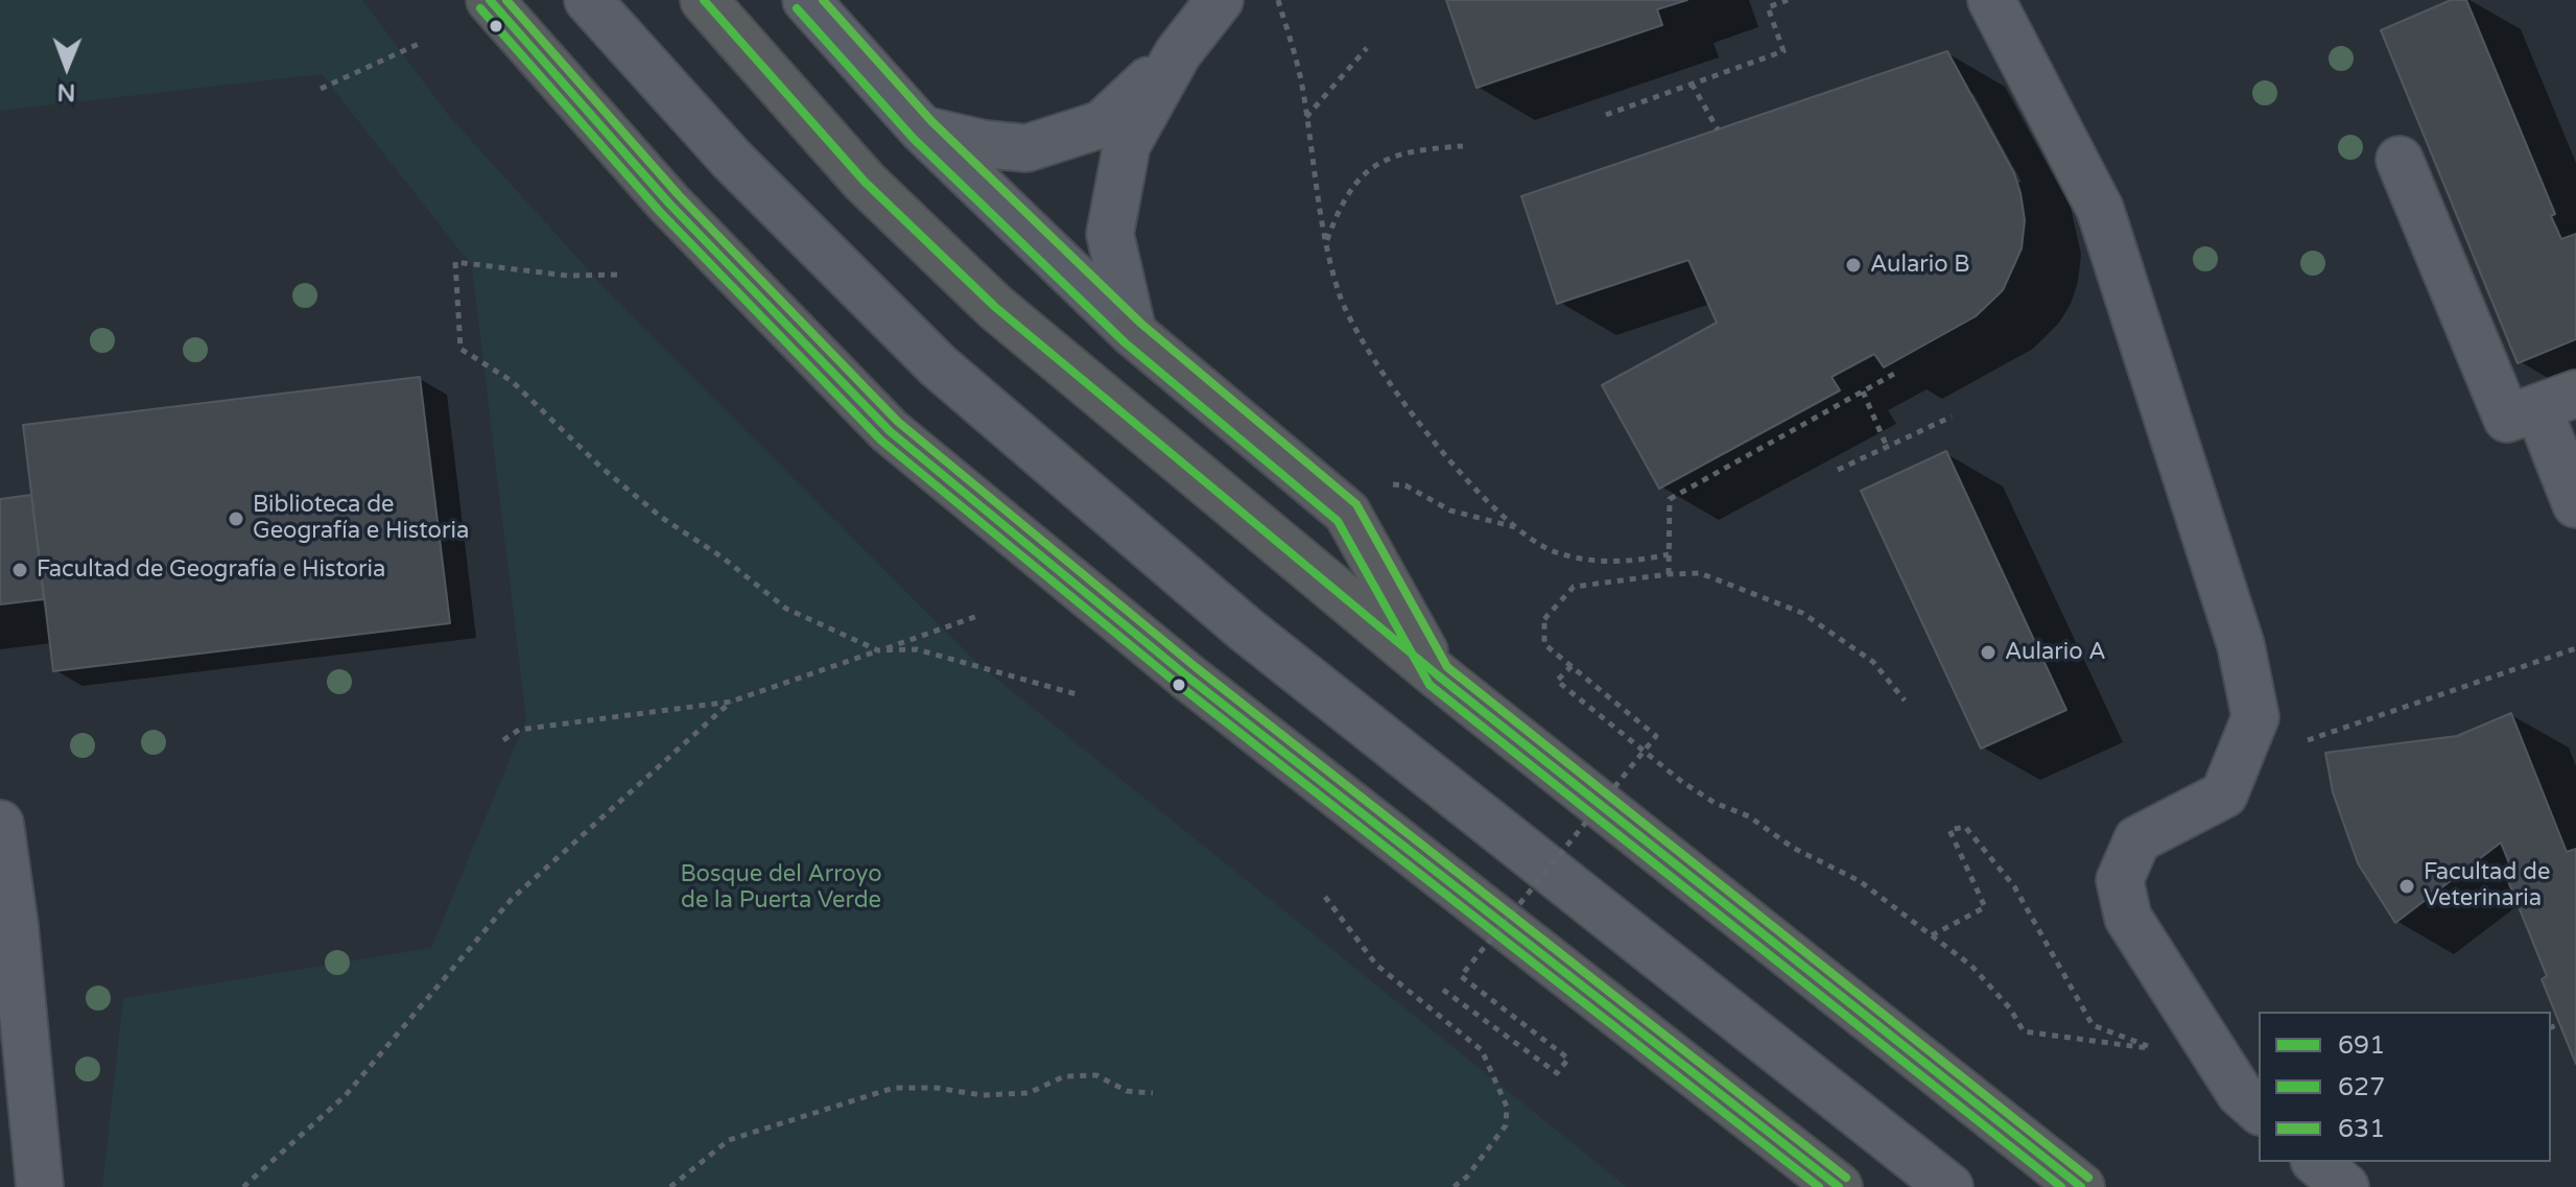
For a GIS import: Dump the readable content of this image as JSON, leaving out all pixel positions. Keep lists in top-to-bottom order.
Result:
{
  "parks": ["Bosque del Arroyo de la Puerta Verde"],
  "places": [
    "Aulario B",
    "Biblioteca de Geografía e Historia",
    "Facultad de Geografía e Historia",
    "Aulario A",
    "Facultad de Veterinaria"
  ],
  "lines": ["transit line 691", "transit line 631", "transit line 627"],
  "legend": ["691", "627", "631"],
  "north": "bottom"
}
